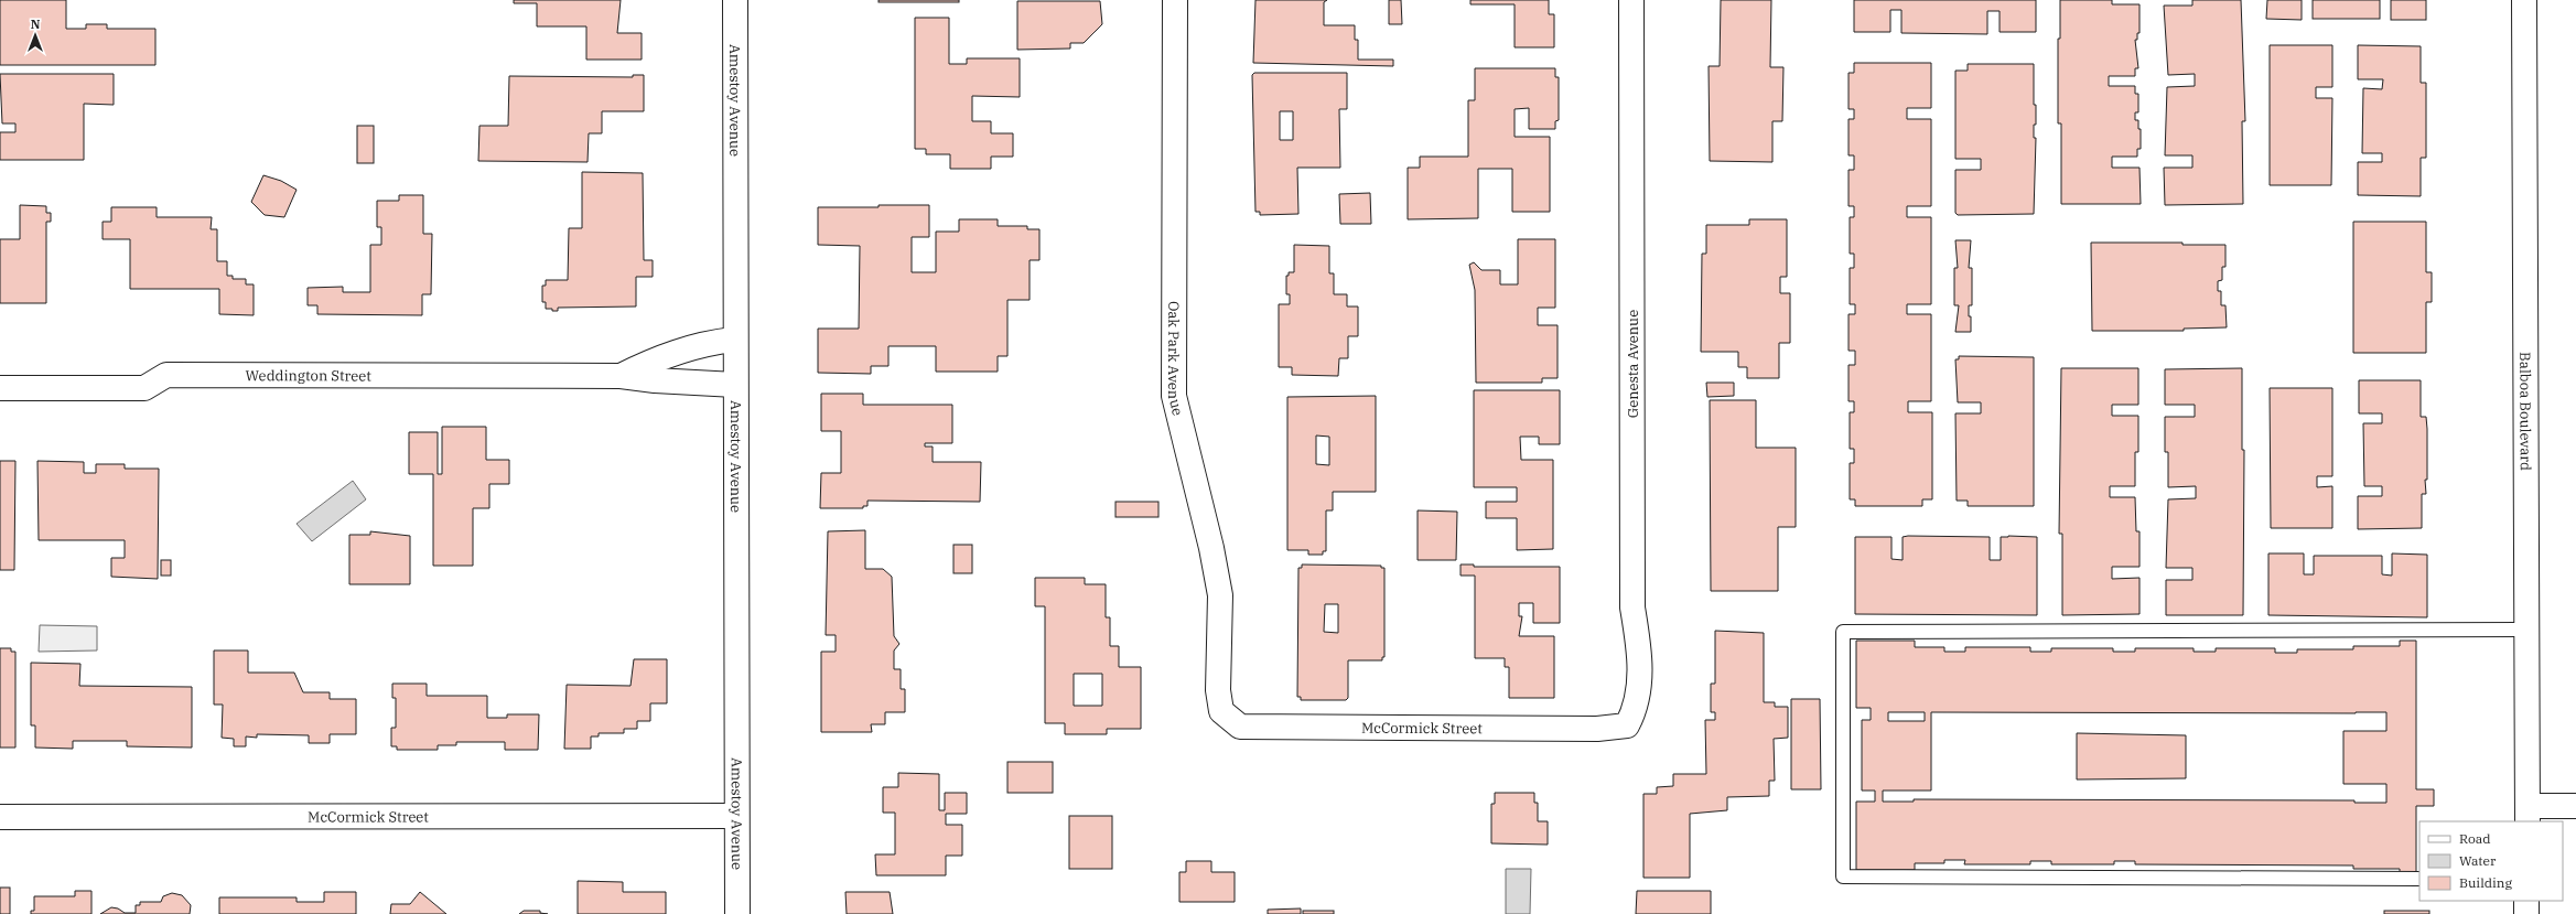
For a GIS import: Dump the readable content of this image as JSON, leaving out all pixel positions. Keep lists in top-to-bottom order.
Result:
{
  "streets": {
    "street": [
      "Amestoy Avenue",
      "Oak Park Avenue",
      "Genesta Avenue",
      "Weddington Street",
      "Balboa Boulevard",
      "McCormick Street"
    ]
  },
  "crossings": [
    ["Amestoy Avenue", "Weddington Street"],
    ["Amestoy Avenue", "McCormick Street"],
    ["Oak Park Avenue", "McCormick Street"],
    ["Genesta Avenue", "McCormick Street"]
  ],
  "legend": ["Road", "Water", "Building"],
  "north": "top"
}
